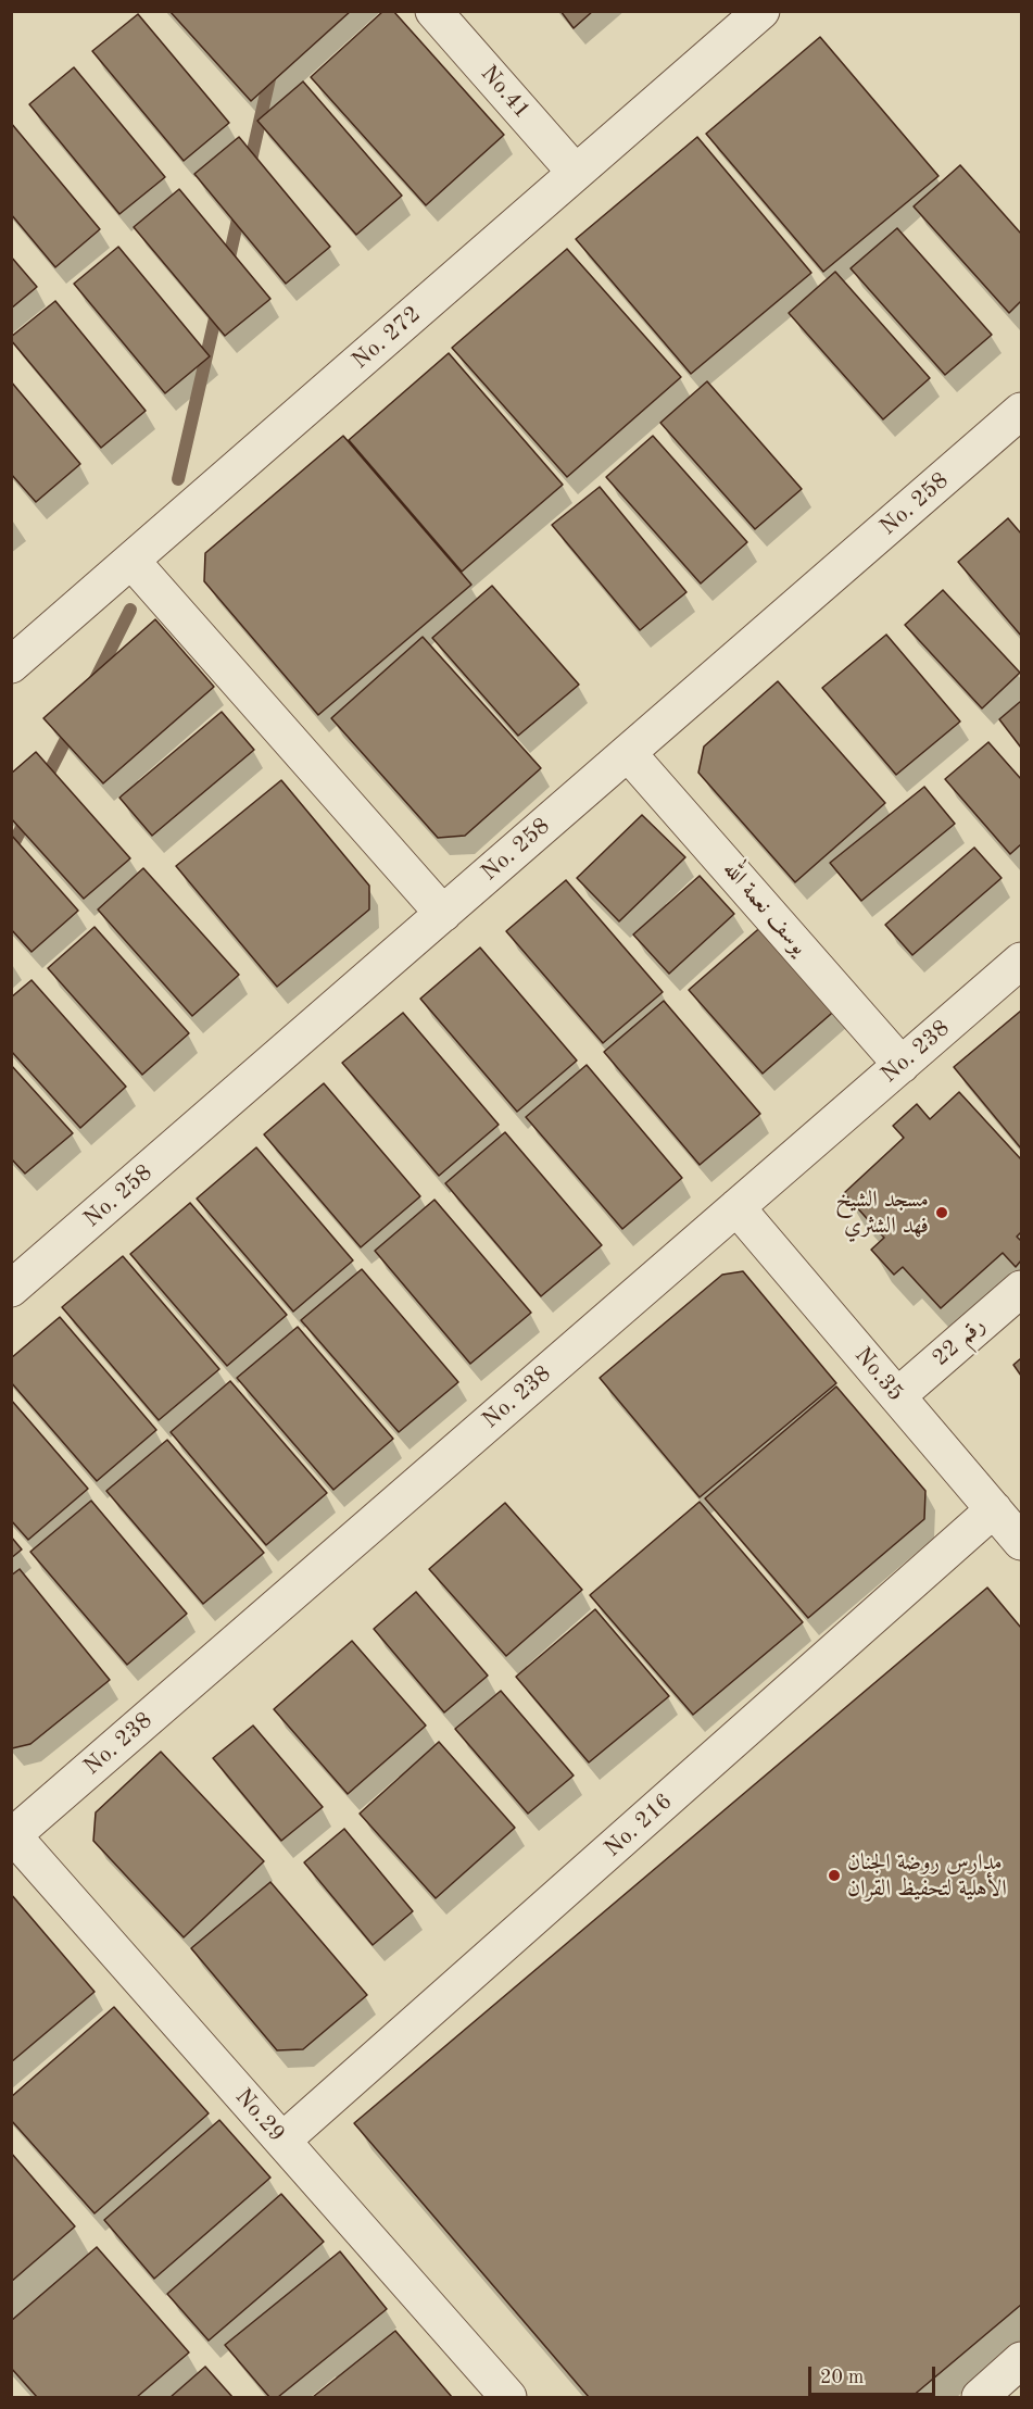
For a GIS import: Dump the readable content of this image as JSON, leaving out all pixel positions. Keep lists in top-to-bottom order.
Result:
{
  "streets": {
    "street": [
      "No.41",
      "No. 272",
      "No. 258",
      "يوسف نعمة الله",
      "No. 238",
      "رقم 22",
      "No.35",
      "No. 216",
      "No.29"
    ]
  },
  "crossings": [
    ["No.41", "No. 272"],
    ["No. 258", "يوسف نعمة الله"],
    ["يوسف نعمة الله", "No. 238"],
    ["No. 238", "No.35"],
    ["No. 238", "No.29"],
    ["رقم 22", "No.35"],
    ["No.35", "No. 216"],
    ["No. 216", "No.29"]
  ],
  "places": ["مسجد الشيخ فهد الشثري", "مدارس روضة الجنان الأهلية لتحفيظ القران"],
  "scale_bar": "20 m"
}
